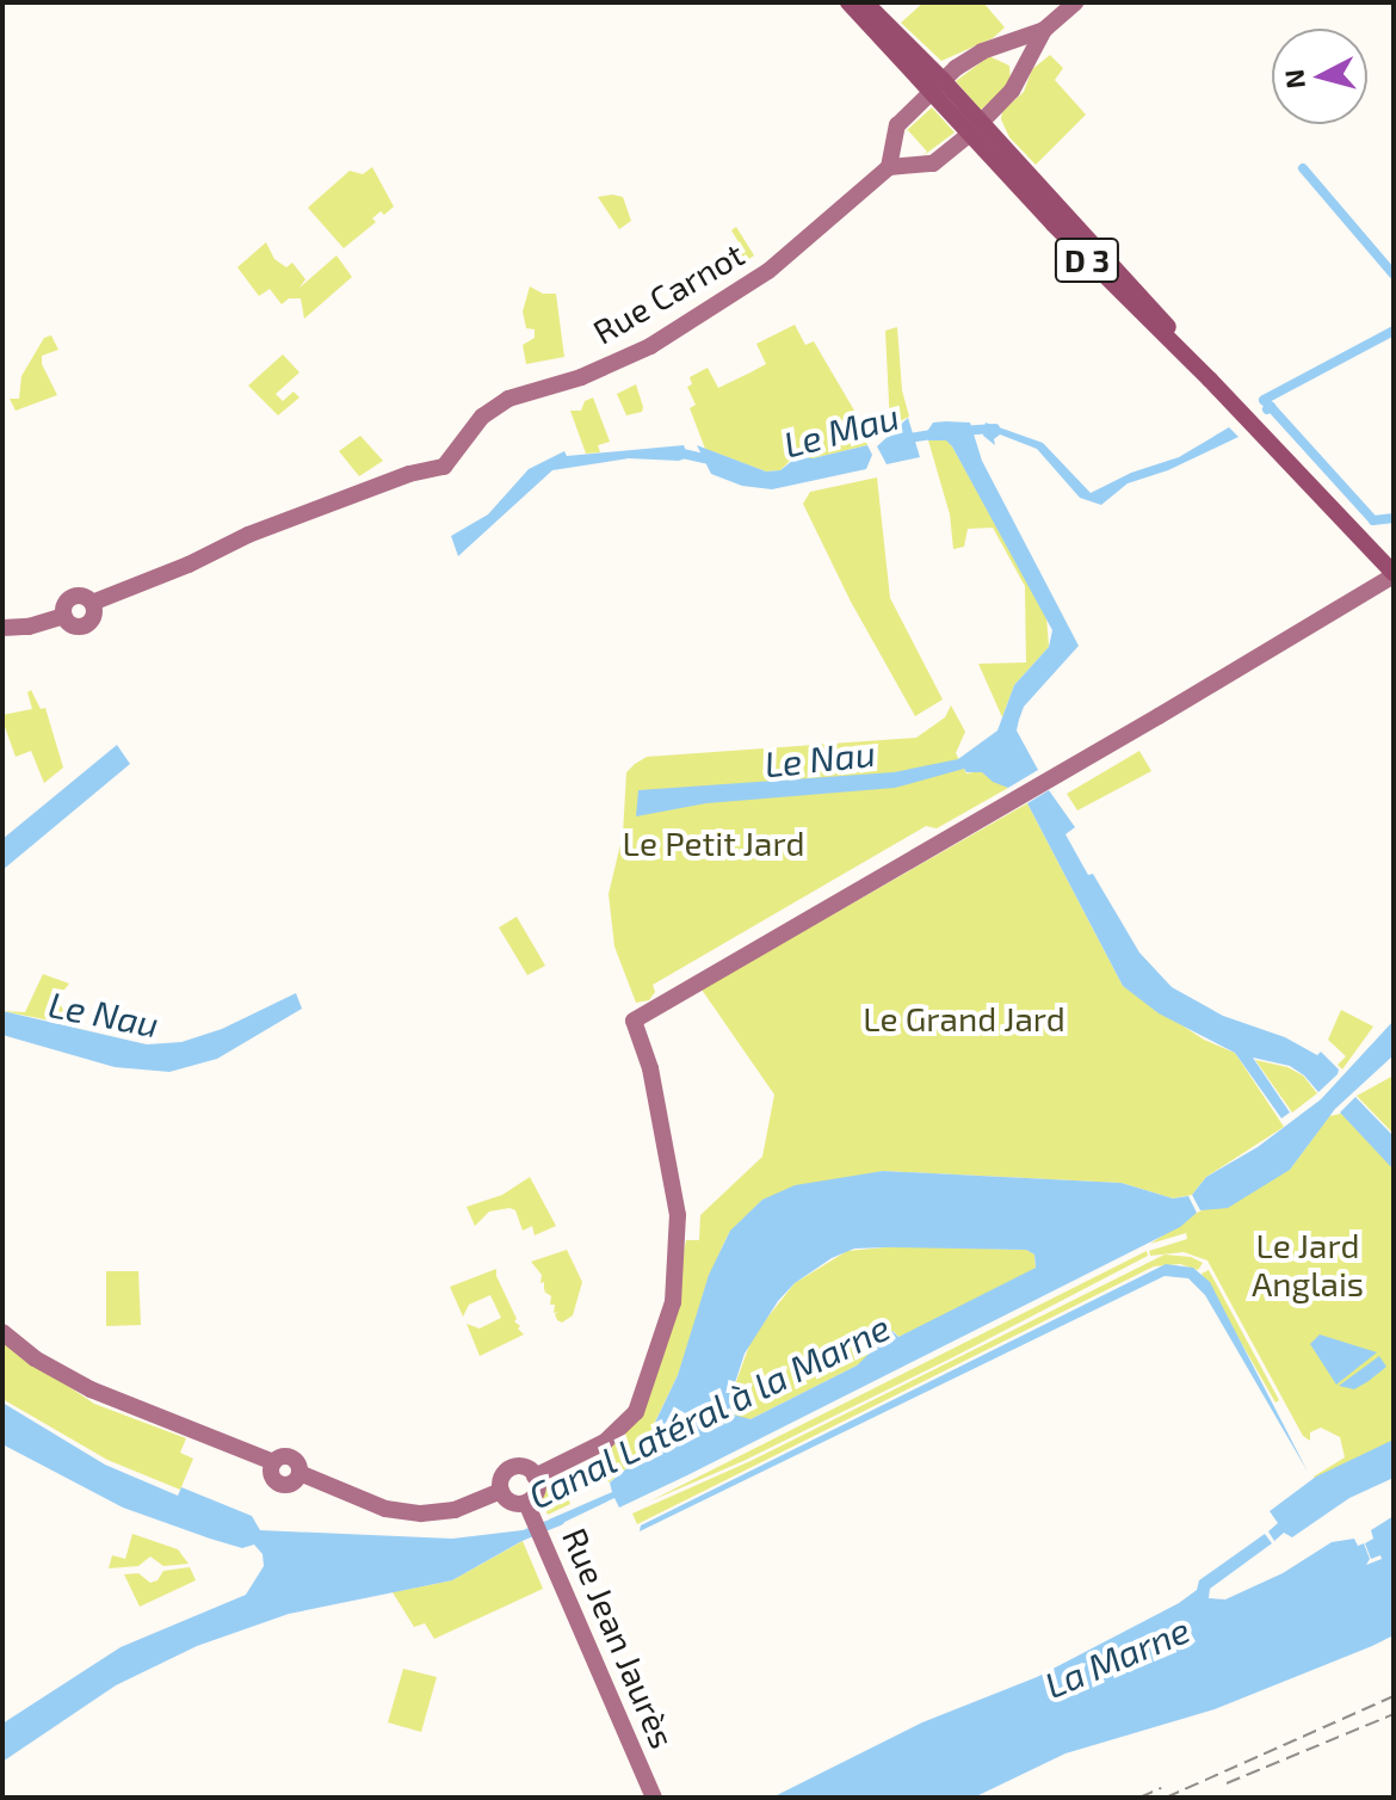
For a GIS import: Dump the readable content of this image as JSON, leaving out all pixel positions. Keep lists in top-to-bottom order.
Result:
{
  "streets": {
    "main road": ["D 3", "Rue Carnot", "Rue Jean Jaurès"]
  },
  "water": [
    "Le Mau",
    "Le Nau",
    "Canal Latéral à la Marne",
    "La Marne"
  ],
  "parks": ["Le Petit Jard", "Le Grand Jard", "Le Jard Anglais"],
  "north": "left"
}
